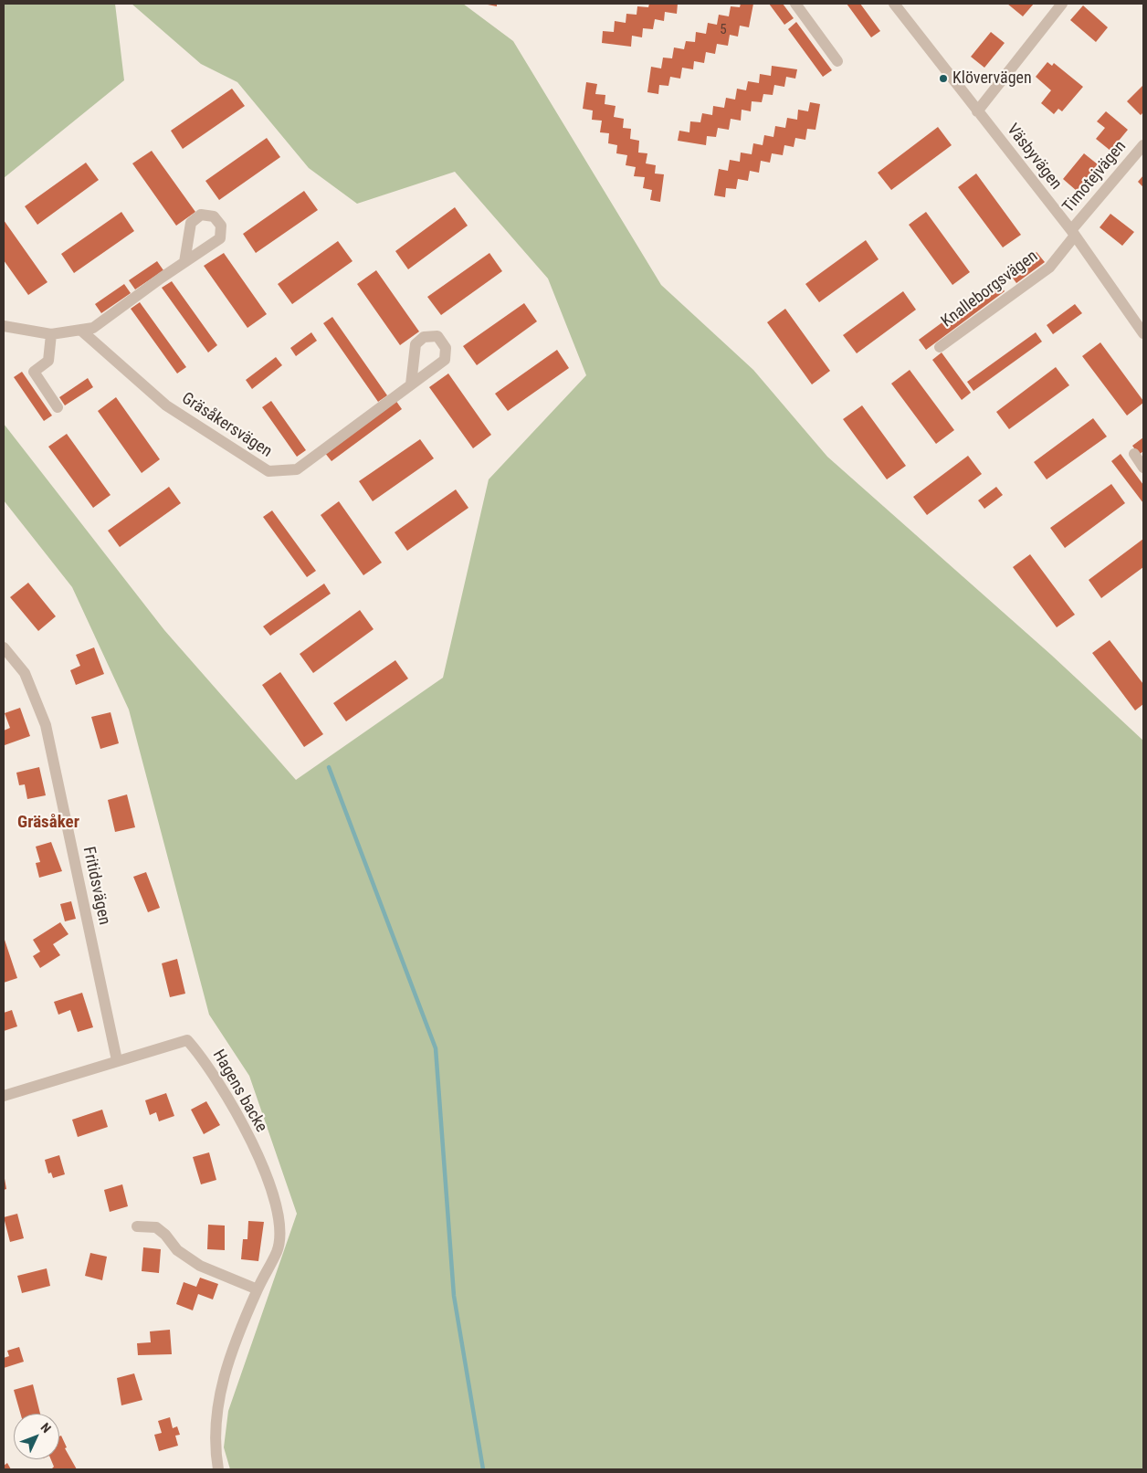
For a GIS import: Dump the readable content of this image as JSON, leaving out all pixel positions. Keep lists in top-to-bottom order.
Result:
{
  "streets": {
    "street": [
      "Väsbyvägen",
      "Timotejvägen",
      "Knalleborgsvägen",
      "Gräsåkersvägen",
      "Fritidsvägen",
      "Hagens backe"
    ]
  },
  "crossings": [
    ["Väsbyvägen", "Timotejvägen"],
    ["Väsbyvägen", "Knalleborgsvägen"],
    ["Timotejvägen", "Knalleborgsvägen"],
    ["Fritidsvägen", "Hagens backe"]
  ],
  "districts": ["Gräsåker"],
  "places": ["Klövervägen"],
  "house_numbers": ["5"],
  "north": "top right"
}
